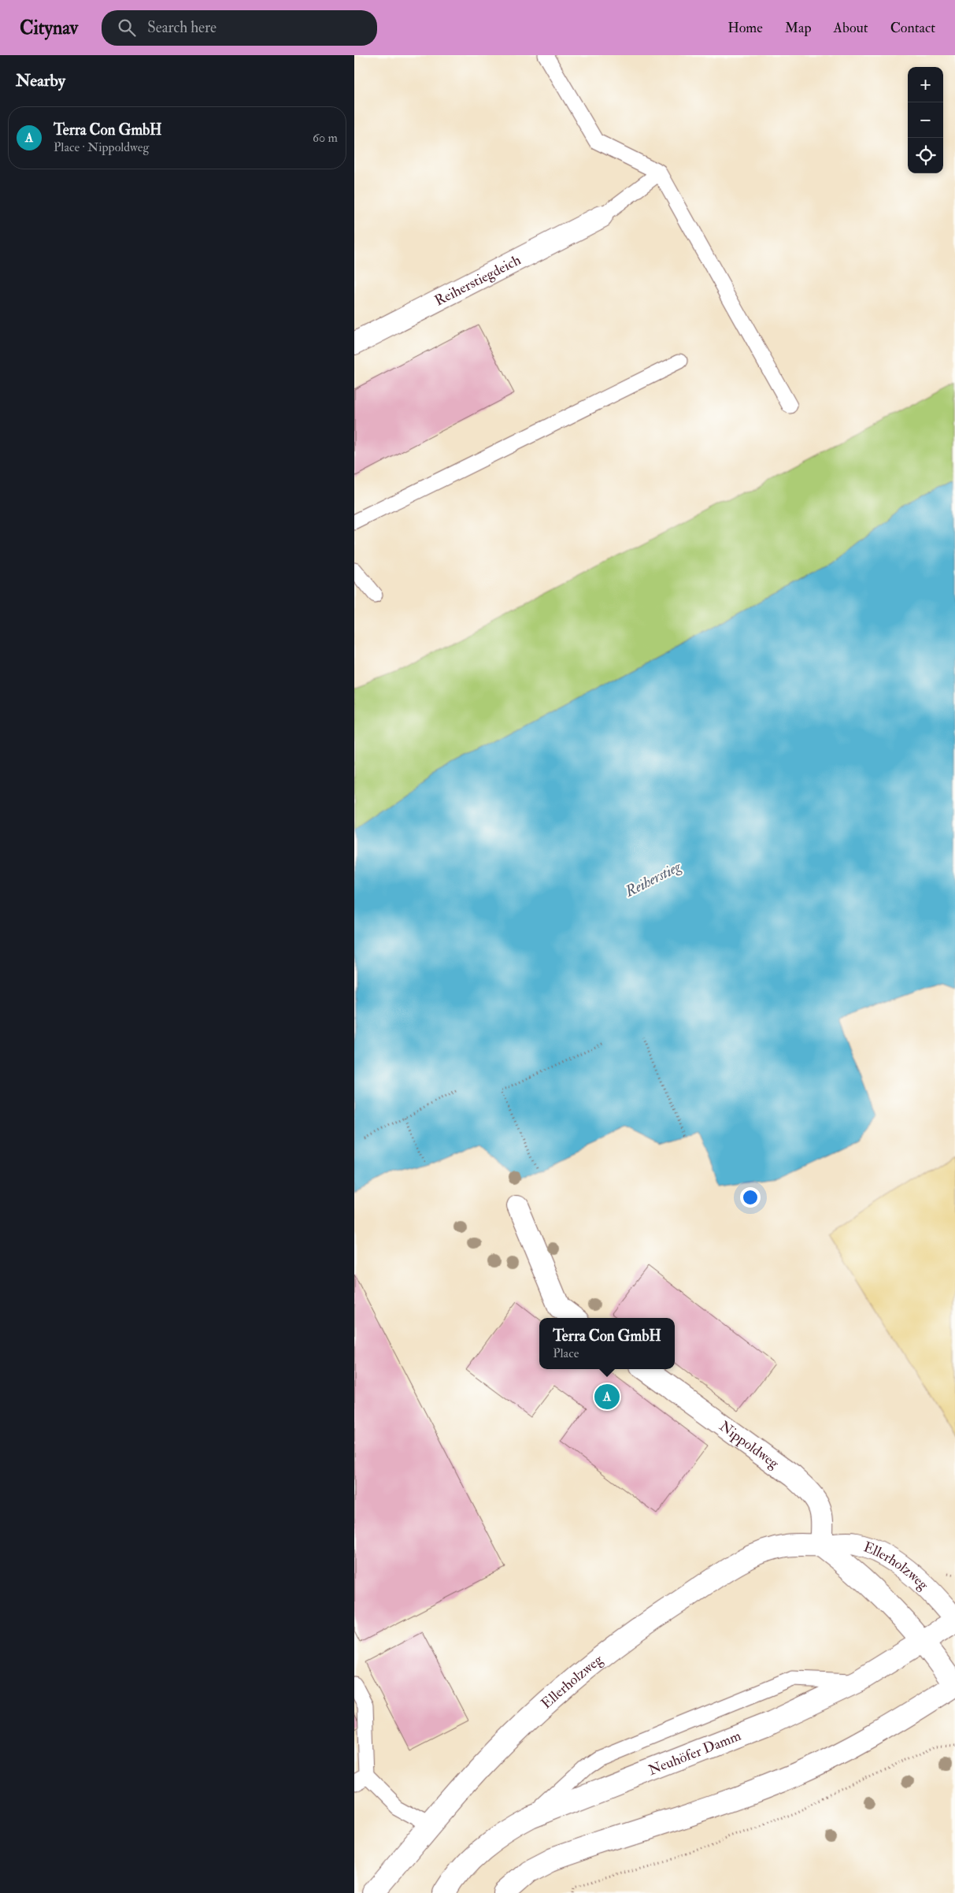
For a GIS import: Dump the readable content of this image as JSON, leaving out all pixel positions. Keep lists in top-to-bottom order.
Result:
{
  "streets": {
    "street": [
      "Reiherstiegdeich",
      "Nippoldweg",
      "Ellerholzweg",
      "Neuhöfer Damm"
    ]
  },
  "crossings": [
    ["Nippoldweg", "Ellerholzweg"],
    ["Ellerholzweg", "Neuhöfer Damm"]
  ],
  "water": ["Reiherstieg"],
  "page": {
    "header": "Citynav",
    "search": "Search here",
    "nav": [
      "Home",
      "Map",
      "About",
      "Contact"
    ],
    "heading": "Nearby",
    "map_buttons": ["+", "−"],
    "list": [
      {
        "mark": "A",
        "name": "Terra Con GmbH",
        "note": "Place · Nippoldweg",
        "value": "60 m"
      }
    ],
    "popup": ["Terra Con GmbH", "Place"],
    "pins": "A"
  }
}
